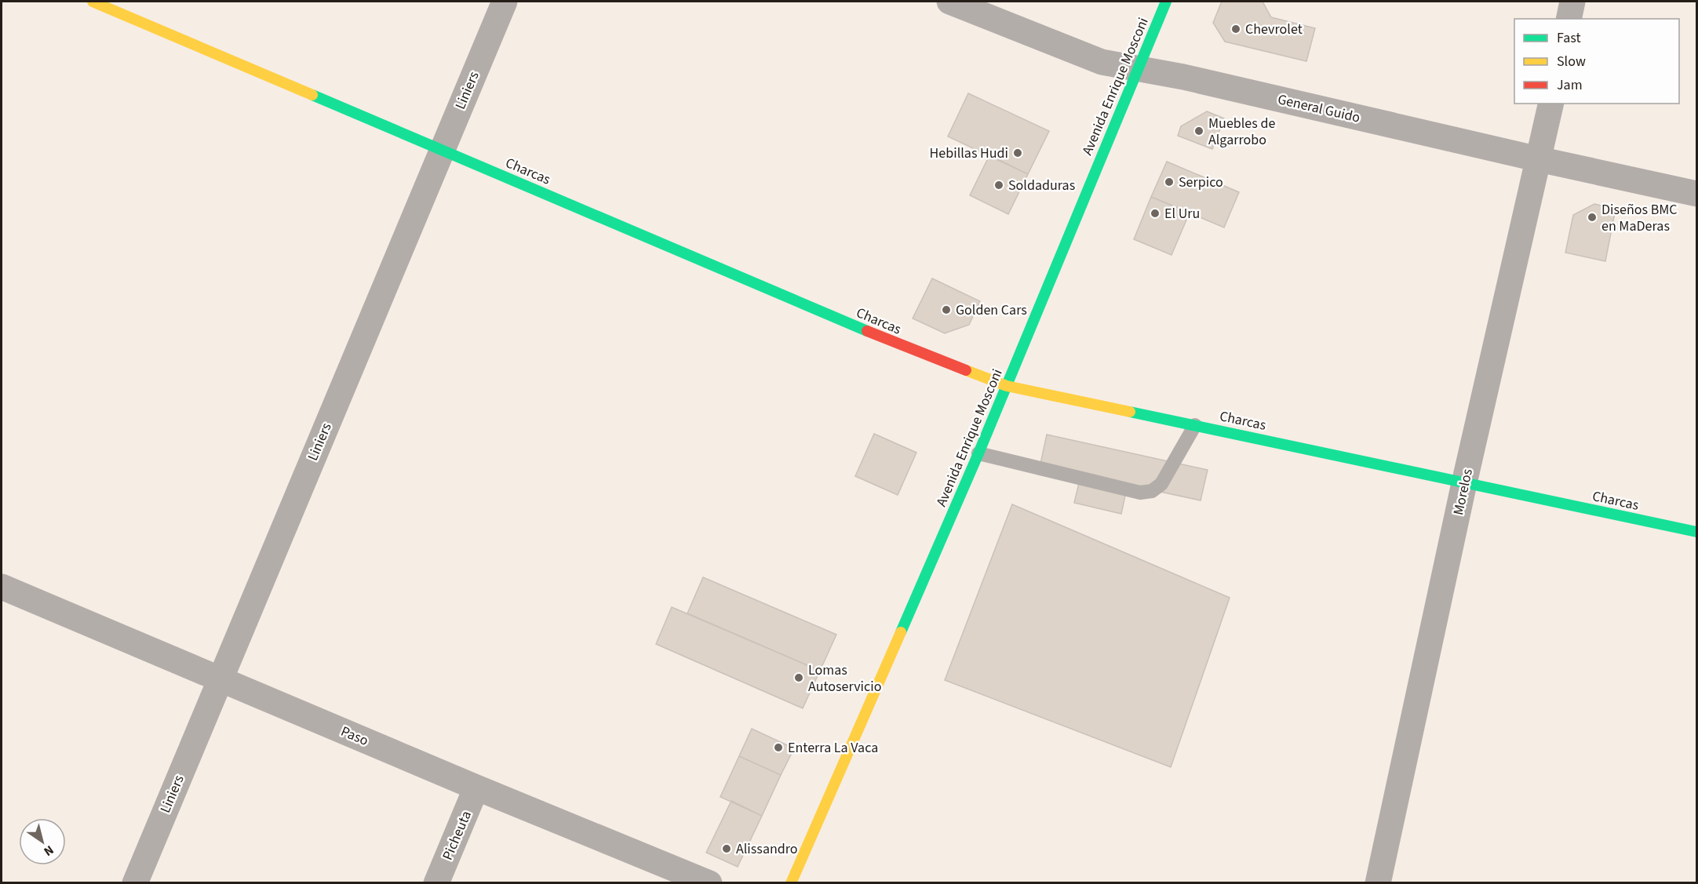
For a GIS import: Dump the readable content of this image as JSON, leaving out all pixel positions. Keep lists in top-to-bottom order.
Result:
{
  "streets": {
    "street": [
      "Avenida Enrique Mosconi",
      "Liniers",
      "General Guido",
      "Charcas",
      "Morelos",
      "Paso",
      "Picheuta"
    ]
  },
  "crossings": [
    ["Avenida Enrique Mosconi", "General Guido"],
    ["Avenida Enrique Mosconi", "Charcas"],
    ["Liniers", "Charcas"],
    ["Liniers", "Paso"],
    ["General Guido", "Morelos"],
    ["Charcas", "Morelos"],
    ["Paso", "Picheuta"]
  ],
  "places": [
    "Chevrolet",
    "Muebles de Algarrobo",
    "Hebillas Hudi",
    "Serpico",
    "Soldaduras",
    "El Uru",
    "Diseños BMC en MaDeras",
    "Golden Cars",
    "Lomas Autoservicio",
    "Enterra La Vaca",
    "Alissandro"
  ],
  "legend": ["Fast", "Slow", "Jam"],
  "north": "bottom right"
}
